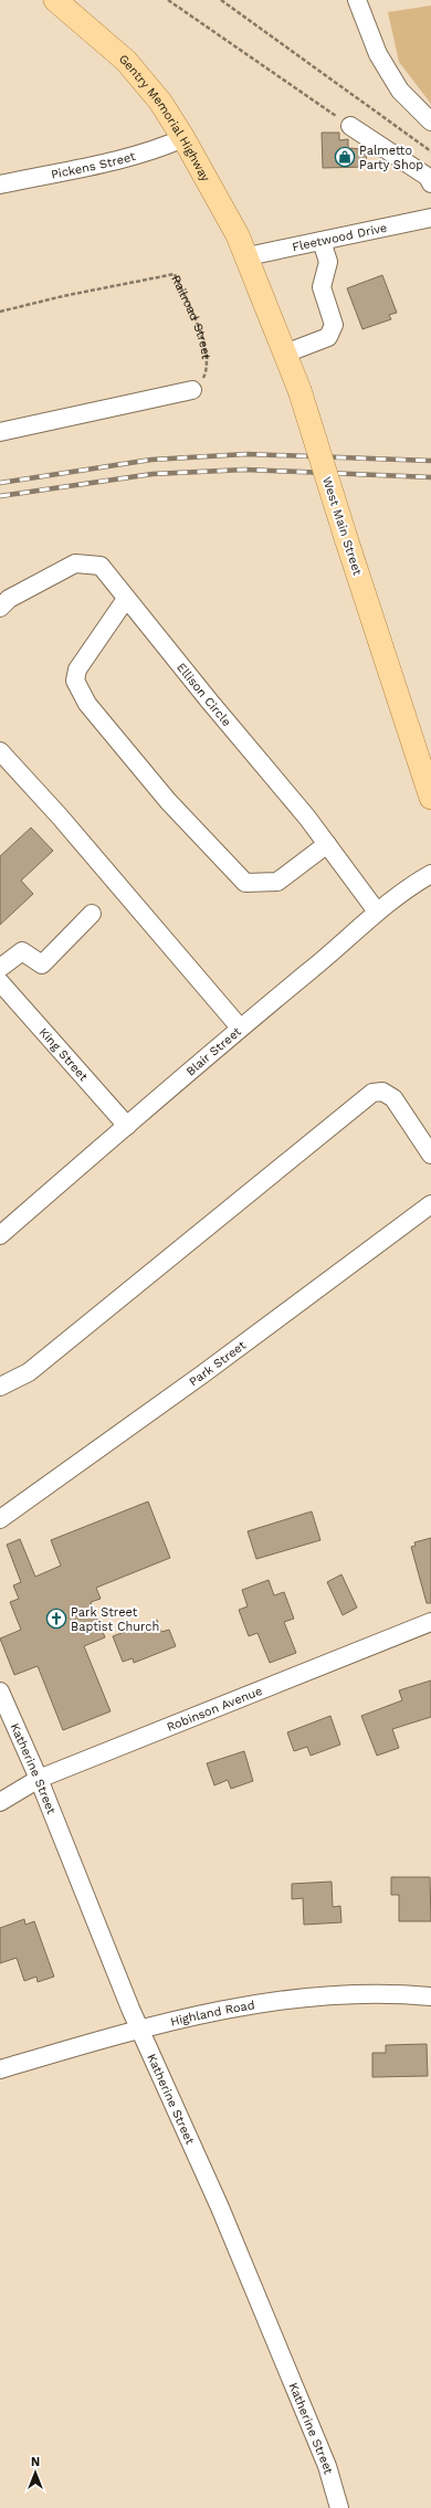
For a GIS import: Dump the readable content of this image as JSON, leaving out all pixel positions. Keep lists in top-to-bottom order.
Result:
{
  "streets": {
    "main road": ["Gentry Memorial Highway", "West Main Street"],
    "street": [
      "Pickens Street",
      "Fleetwood Drive",
      "Ellison Circle",
      "Blair Street",
      "King Street",
      "Park Street",
      "Robinson Avenue",
      "Katherine Street",
      "Highland Road"
    ],
    "path": ["Railroad Street"]
  },
  "crossings": [
    ["Gentry Memorial Highway", "Pickens Street"],
    ["Gentry Memorial Highway", "Fleetwood Drive"],
    ["Gentry Memorial Highway", "West Main Street"],
    ["Fleetwood Drive", "West Main Street"],
    ["Ellison Circle", "Blair Street"],
    ["Blair Street", "King Street"],
    ["Robinson Avenue", "Katherine Street"],
    ["Katherine Street", "Highland Road"]
  ],
  "places": {
    "shop": ["Palmetto Party Shop"],
    "church": ["Park Street Baptist Church"]
  },
  "north": "top"
}
